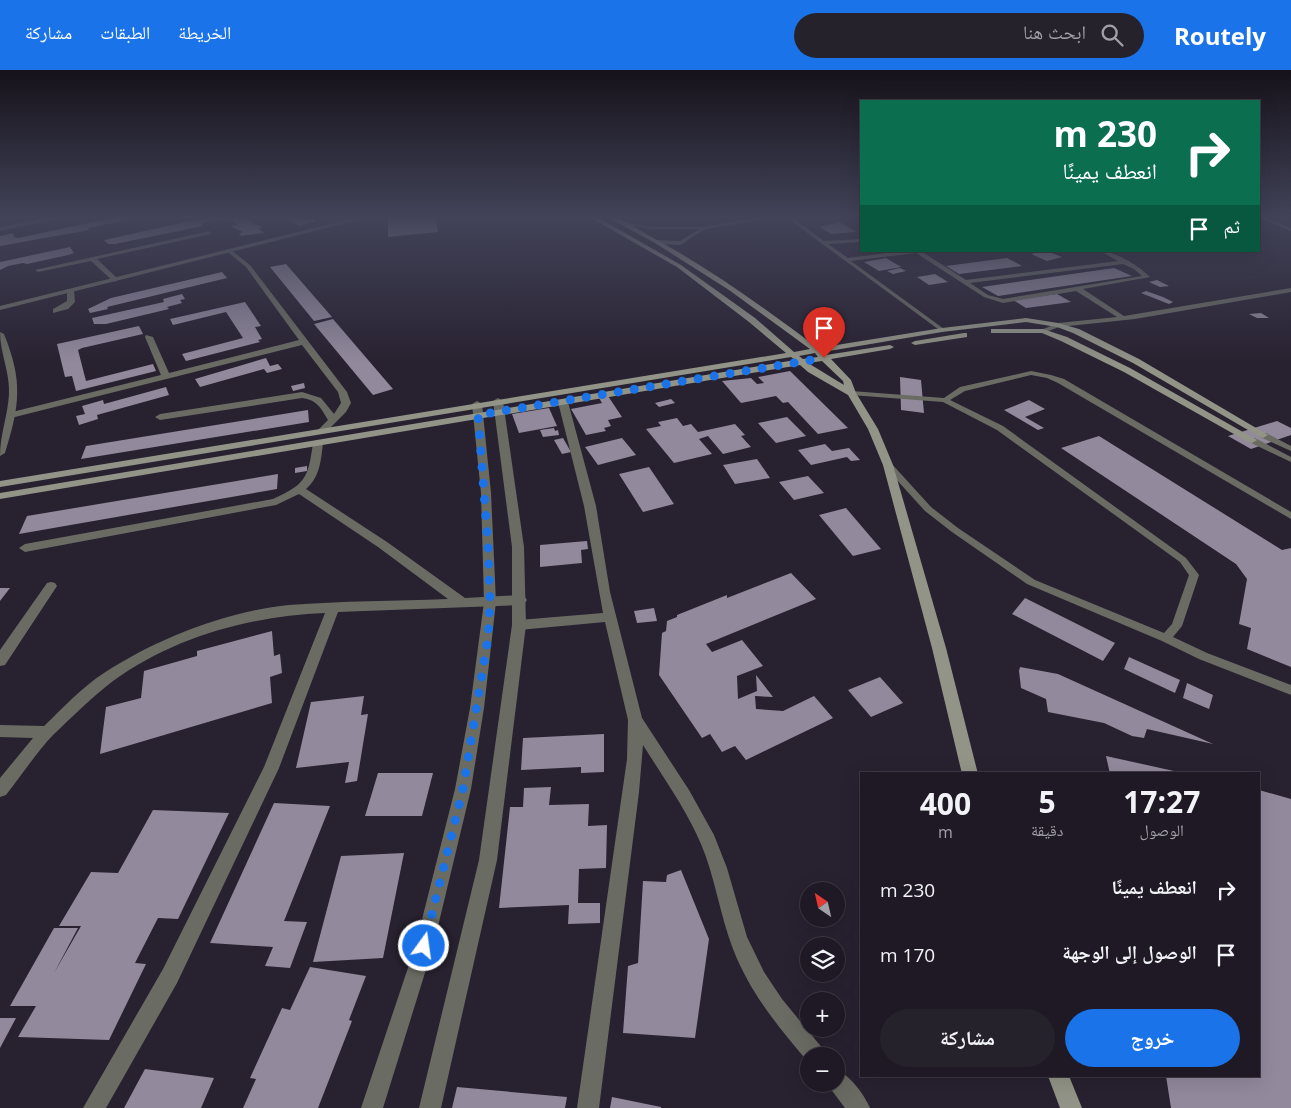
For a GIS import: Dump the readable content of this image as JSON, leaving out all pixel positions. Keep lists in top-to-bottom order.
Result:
{
  "north": "top left",
  "page": {
    "header": "Routely",
    "search": "ابحث هنا",
    "nav": ["الخريطة", "الطبقات", "مشاركة"],
    "turn": ["230 m", "انعطف يمينًا"],
    "then": "ثم",
    "eta": [
      "17:27",
      "الوصول",
      "5",
      "دقيقة",
      "400",
      "m"
    ],
    "list": [
      {
        "name": "انعطف يمينًا",
        "value": "230 m"
      },
      {
        "name": "الوصول إلى الوجهة",
        "value": "170 m"
      }
    ],
    "map_buttons": ["+", "−"],
    "buttons": ["خروج", "مشاركة"]
  }
}
